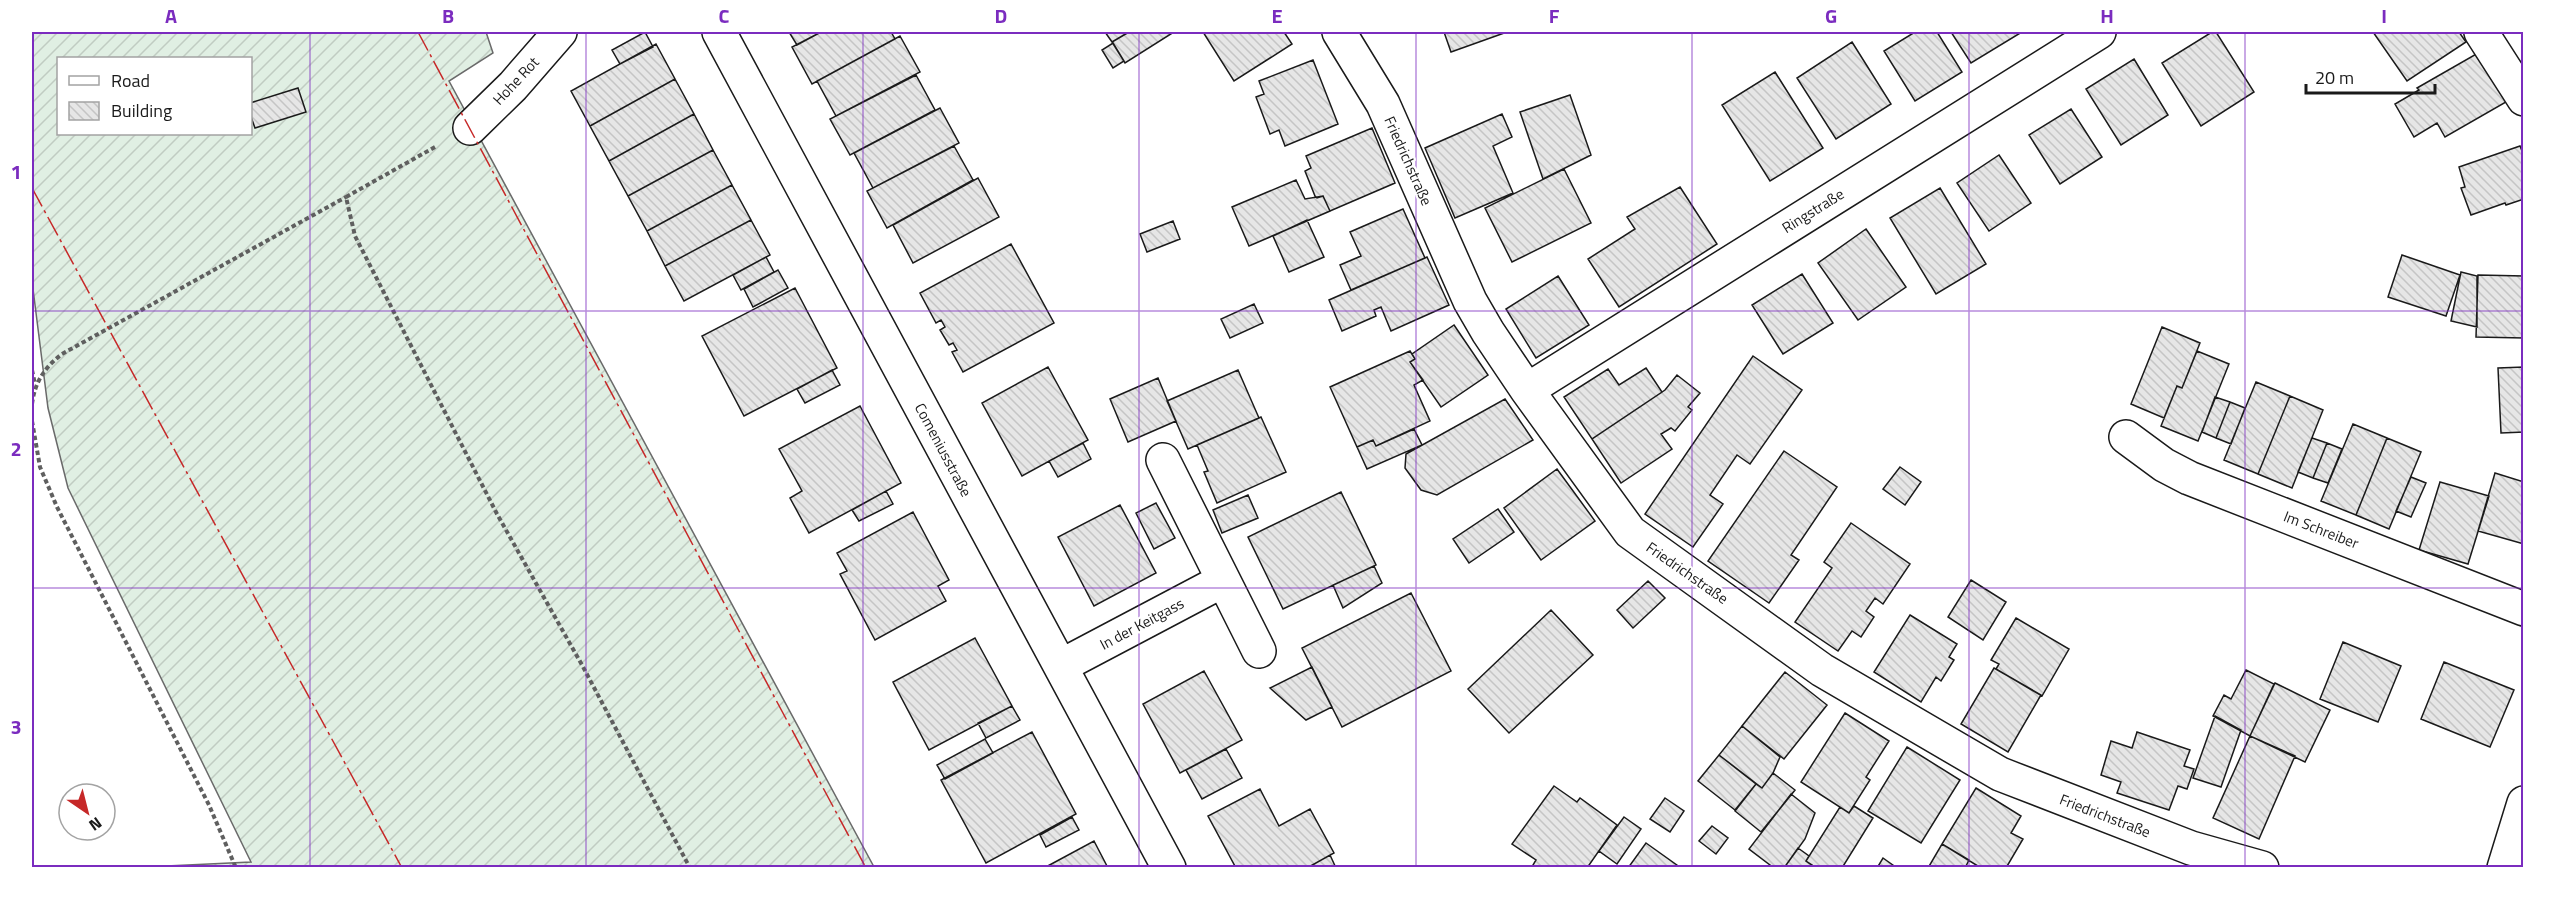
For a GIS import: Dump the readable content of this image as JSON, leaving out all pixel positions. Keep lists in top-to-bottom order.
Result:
{
  "streets": {
    "street": [
      "Hohe Rot",
      "Friedrichstraße",
      "Ringstraße",
      "Comeniusstraße",
      "Im Schreiber",
      "In der Keitgass"
    ]
  },
  "crossings": [
    ["Friedrichstraße", "Ringstraße"],
    ["Comeniusstraße", "In der Keitgass"]
  ],
  "legend": ["Road", "Building"],
  "scale_bar": "20 m",
  "north": "bottom right",
  "grid": {
    "columns": [
      "A",
      "B",
      "C",
      "D",
      "E",
      "F",
      "G",
      "H",
      "I"
    ],
    "rows": ["1", "2", "3"]
  }
}
